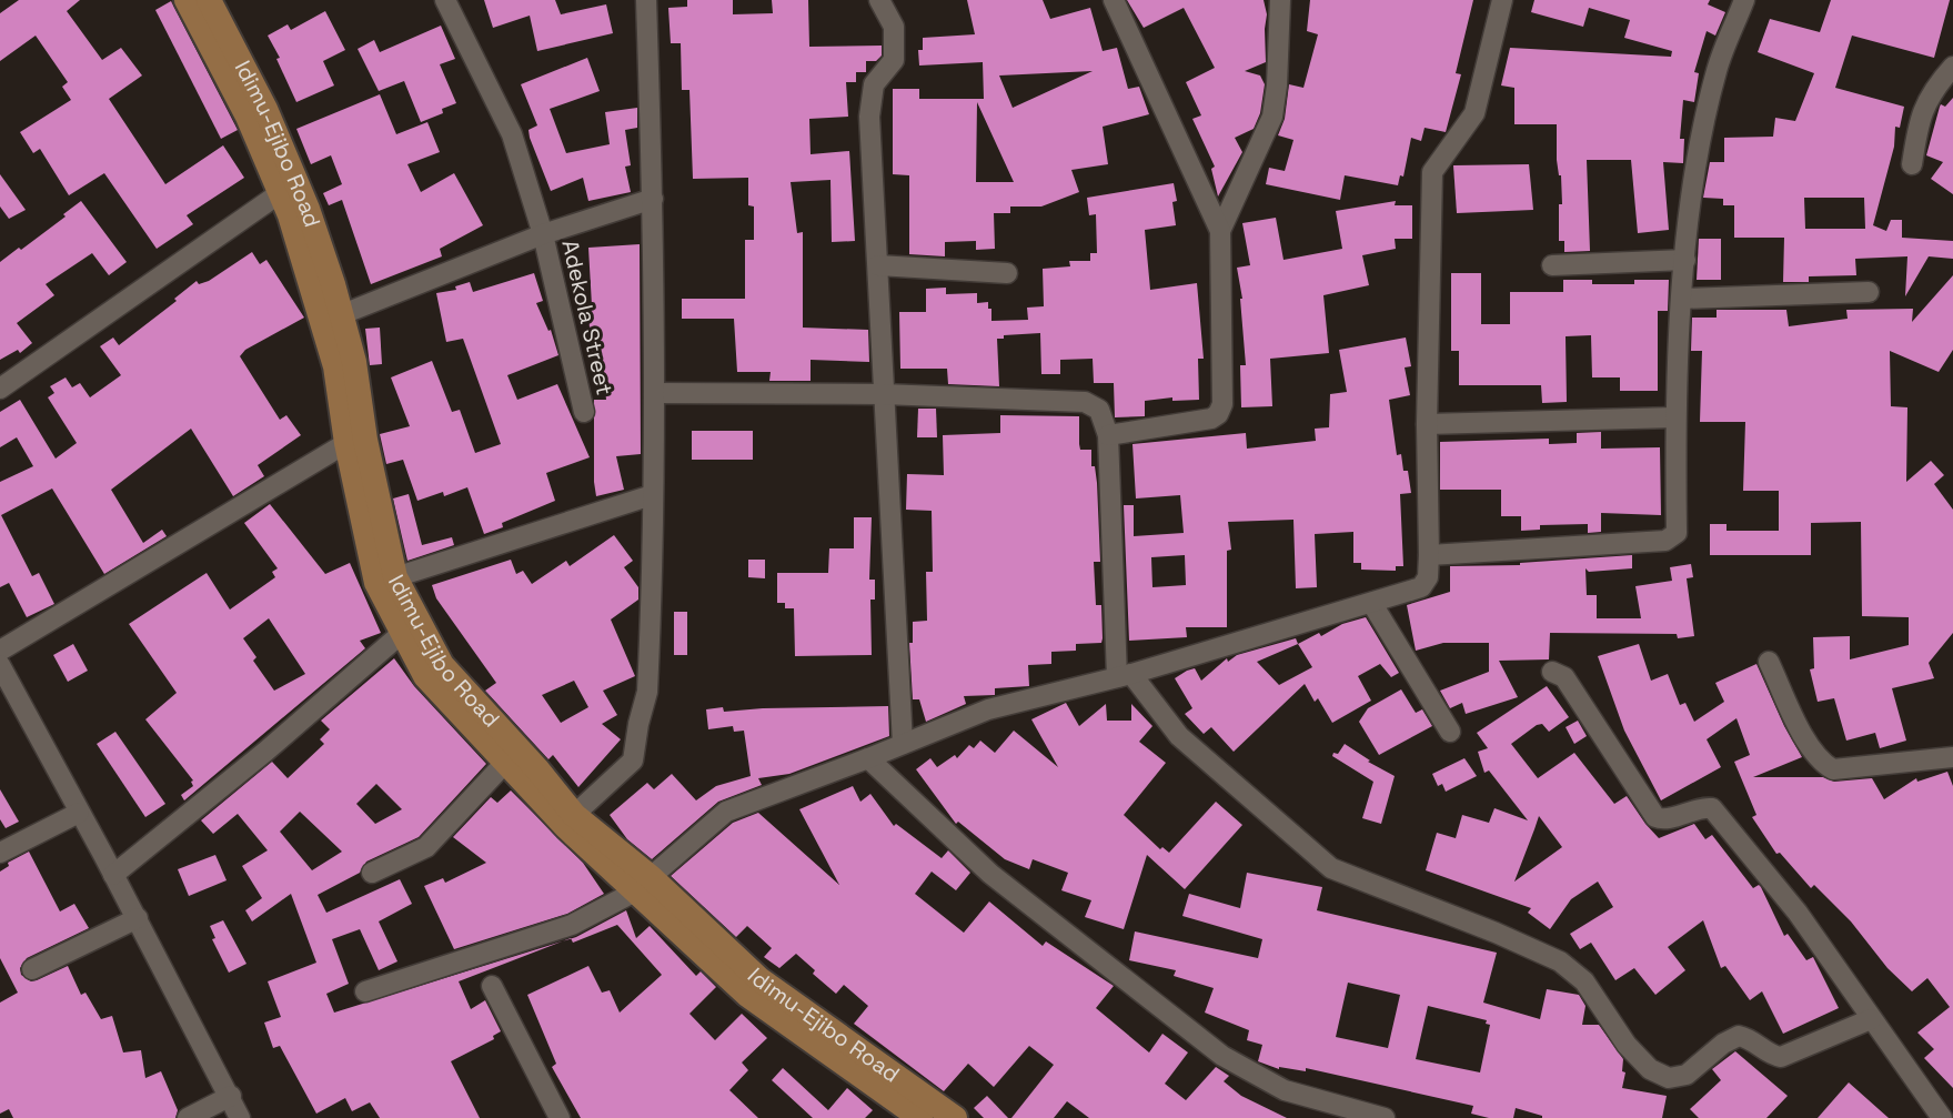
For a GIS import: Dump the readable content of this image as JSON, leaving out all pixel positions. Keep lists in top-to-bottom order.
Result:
{
  "streets": {
    "main road": ["Idimu-Ejibo Road"],
    "street": ["Adekola Street"]
  }
}
